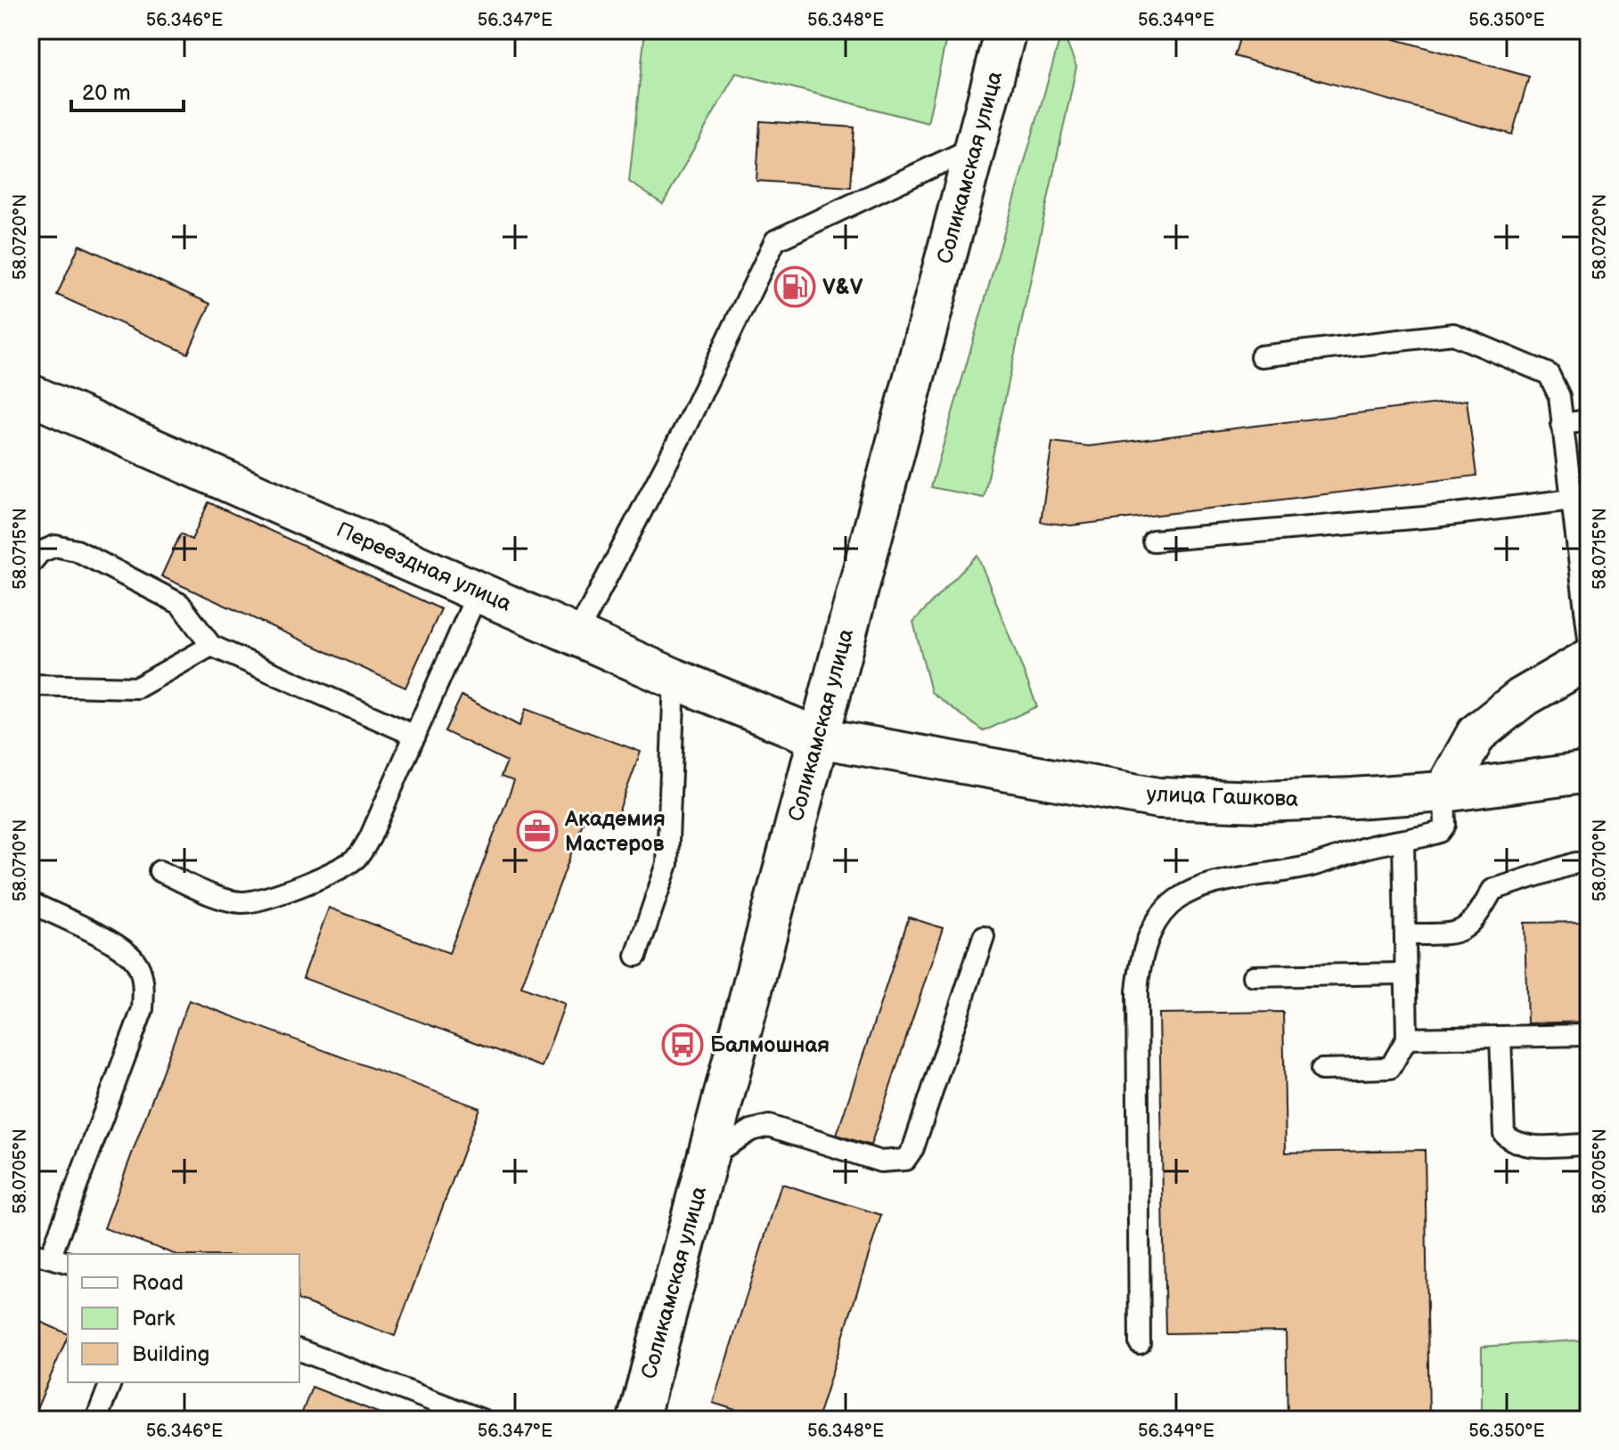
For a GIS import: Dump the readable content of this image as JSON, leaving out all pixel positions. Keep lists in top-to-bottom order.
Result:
{
  "streets": {
    "street": ["Соликамская улица", "Переездная улица", "улица Гашкова"]
  },
  "crossings": [
    ["Соликамская улица", "Переездная улица"],
    ["Соликамская улица", "улица Гашкова"],
    ["Переездная улица", "улица Гашкова"]
  ],
  "places": {
    "fuel station": ["V&V"],
    "office": ["Академия Мастеров"],
    "bus stop": ["Балмошная"]
  },
  "legend": ["Road", "Park", "Building"],
  "scale_bar": "20 m",
  "coordinates": [
    "56.346°E",
    "56.347°E",
    "56.348°E",
    "56.349°E",
    "56.350°E",
    "58.0720°N",
    "58.0715°N",
    "58.0710°N",
    "58.0705°N"
  ]
}
